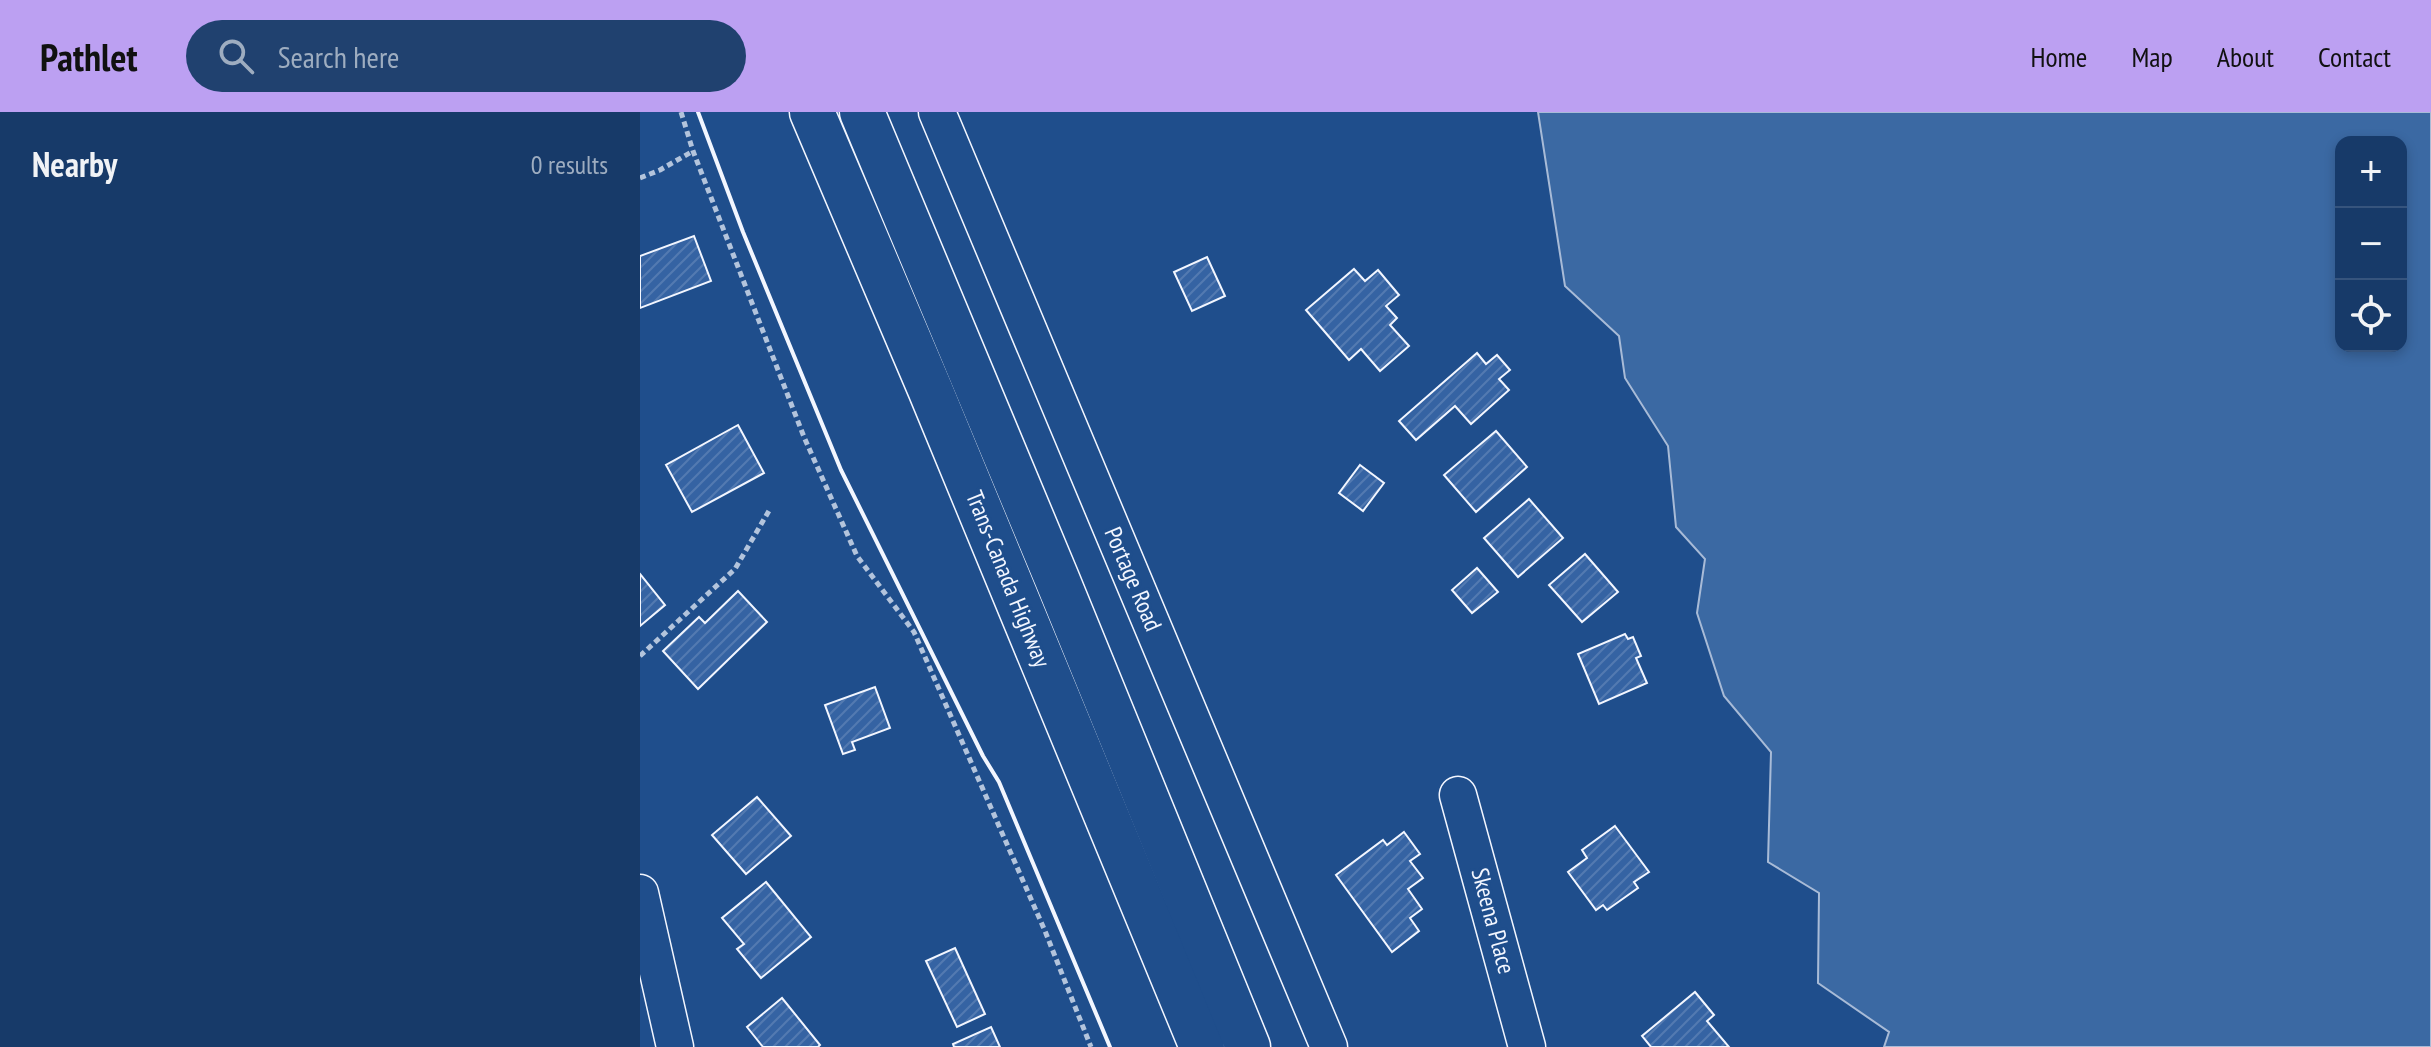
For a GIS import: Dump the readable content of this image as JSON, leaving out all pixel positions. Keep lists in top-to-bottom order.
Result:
{
  "streets": {
    "highway": ["Trans-Canada Highway"],
    "street": ["Portage Road", "Skeena Place"]
  },
  "page": {
    "header": "Pathlet",
    "search": "Search here",
    "nav": [
      "Home",
      "Map",
      "About",
      "Contact"
    ],
    "heading": ["Nearby", "0 results"],
    "map_buttons": ["+", "−"]
  }
}
